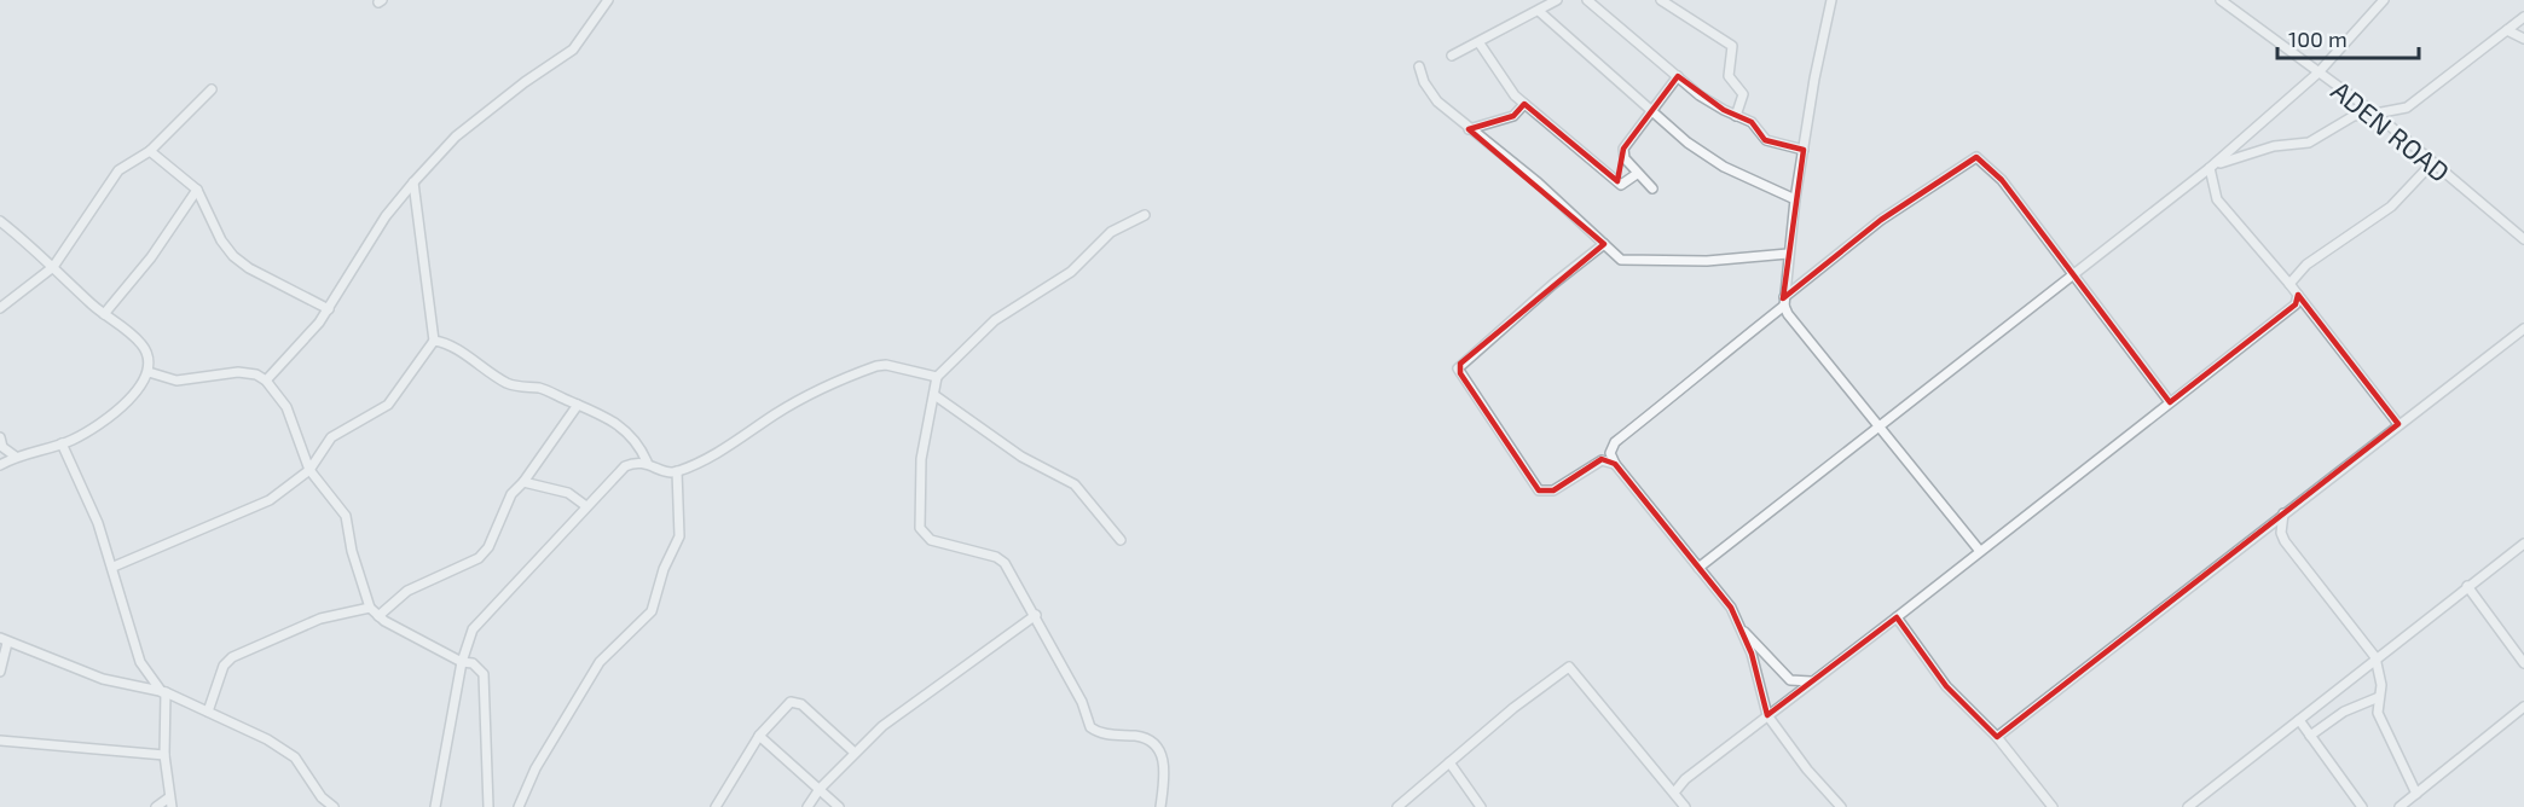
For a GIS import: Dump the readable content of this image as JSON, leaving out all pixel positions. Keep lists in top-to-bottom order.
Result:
{
  "streets": {
    "street": ["ADEN ROAD"]
  },
  "scale_bar": "100 m"
}
